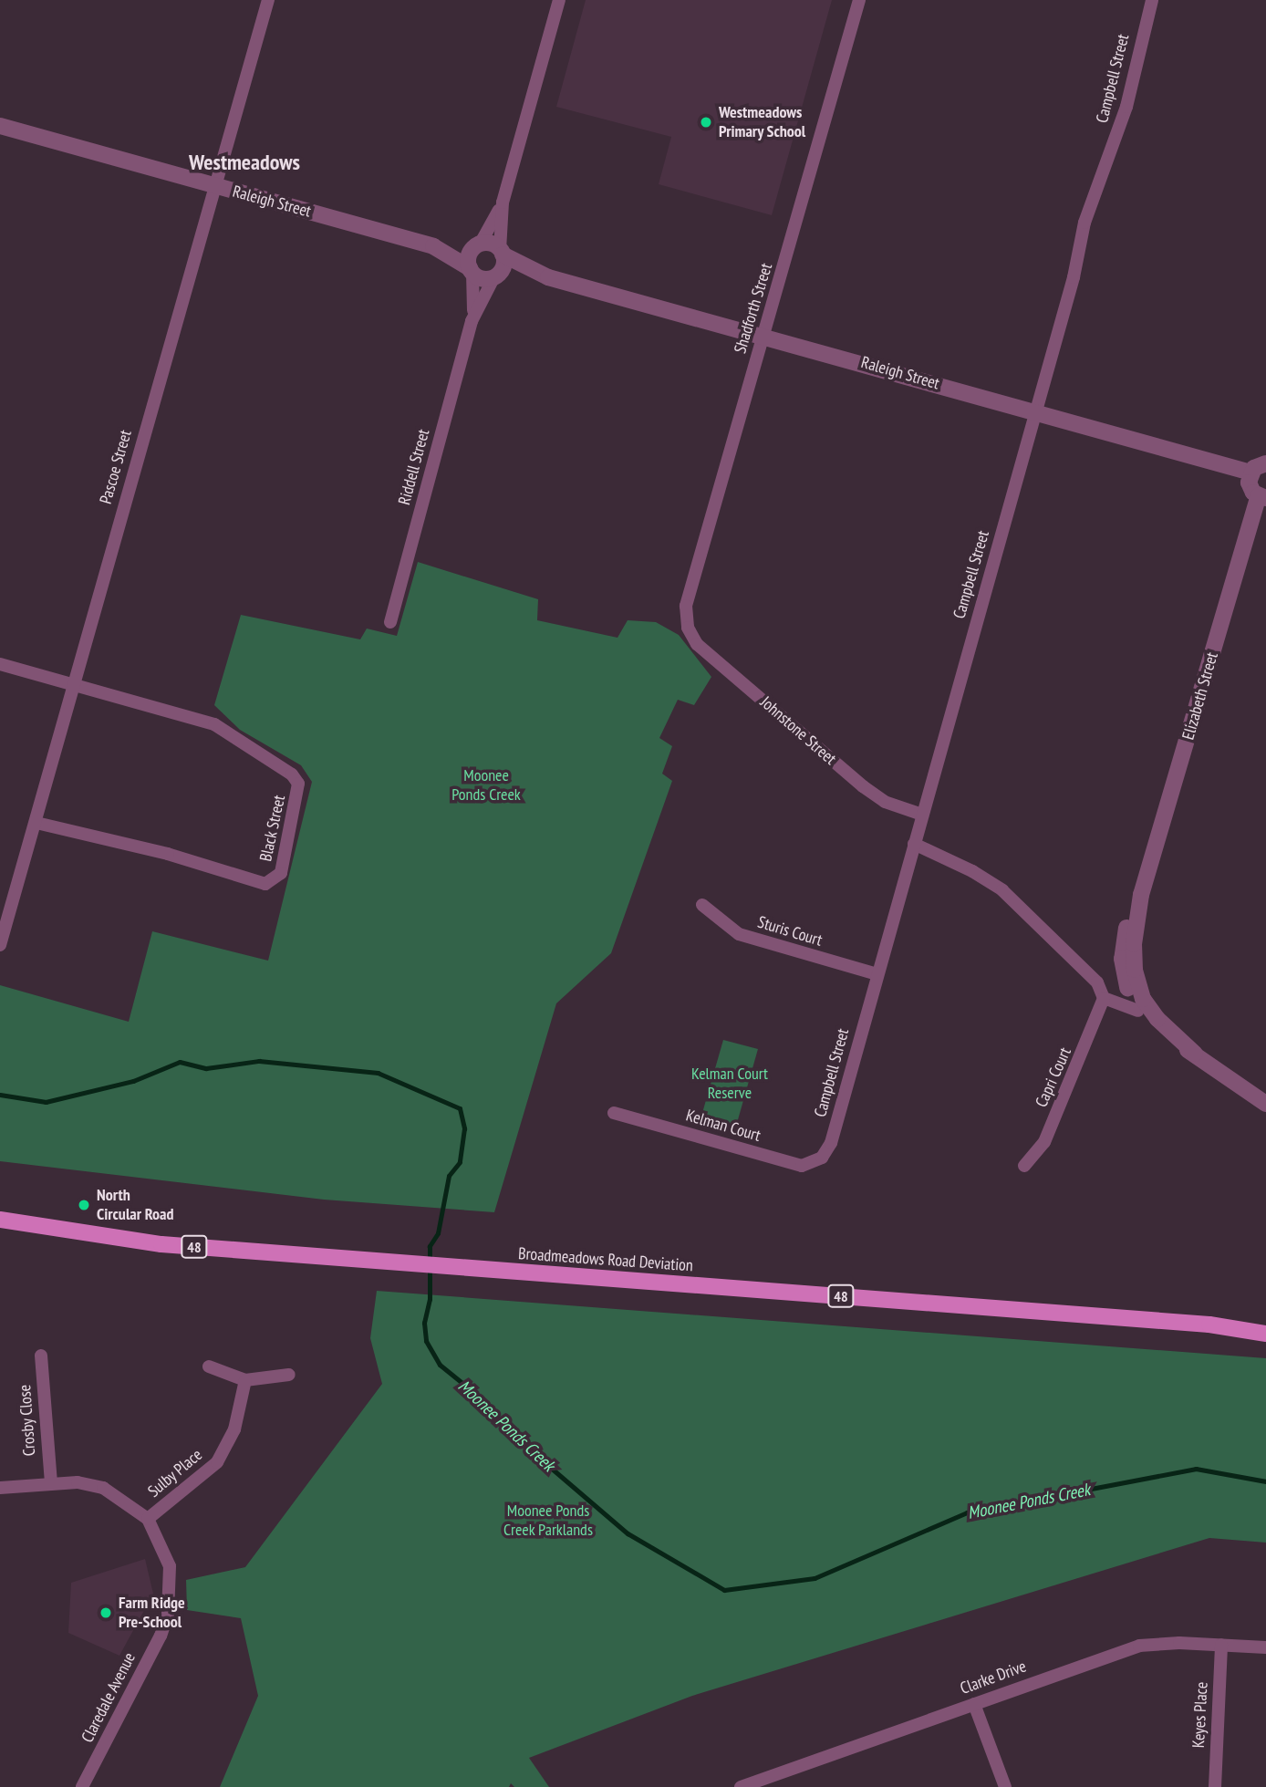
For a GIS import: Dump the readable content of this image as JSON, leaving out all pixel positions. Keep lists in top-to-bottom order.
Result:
{
  "streets": {
    "main road": ["48", "Broadmeadows Road Deviation"],
    "street": [
      "Campbell Street",
      "Raleigh Street",
      "Shadforth Street",
      "Pascoe Street",
      "Riddell Street",
      "Elizabeth Street",
      "Johnstone Street",
      "Black Street",
      "Sturis Court",
      "Capri Court",
      "Kelman Court",
      "Crosby Close",
      "Sulby Place",
      "Clarke Drive",
      "Claredale Avenue",
      "Keyes Place"
    ]
  },
  "crossings": [
    ["Campbell Street", "Raleigh Street"],
    ["Campbell Street", "Johnstone Street"],
    ["Campbell Street", "Sturis Court"],
    ["Campbell Street", "Kelman Court"],
    ["Raleigh Street", "Shadforth Street"],
    ["Raleigh Street", "Pascoe Street"],
    ["Raleigh Street", "Riddell Street"],
    ["Shadforth Street", "Johnstone Street"],
    ["Pascoe Street", "Black Street"],
    ["Sulby Place", "Claredale Avenue"],
    ["Clarke Drive", "Keyes Place"]
  ],
  "districts": ["Westmeadows"],
  "water": ["Moonee Ponds Creek"],
  "parks": ["Moonee Ponds Creek", "Kelman Court Reserve", "Moonee Ponds Creek Parklands"],
  "places": ["Westmeadows Primary School", "North Circular Road", "Farm Ridge Pre-School"]
}
